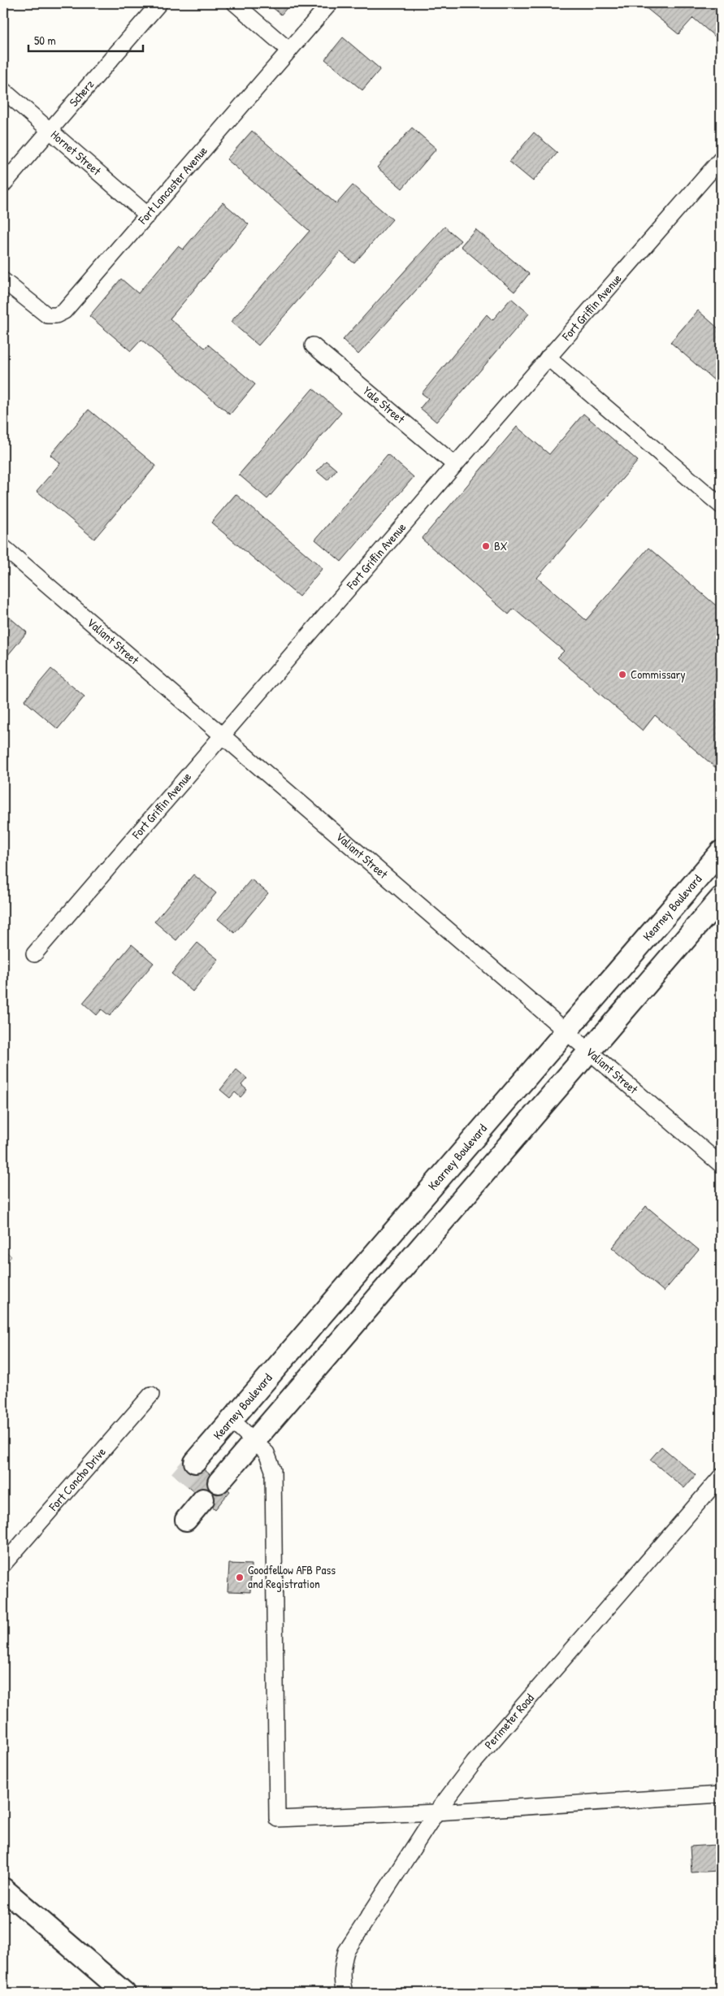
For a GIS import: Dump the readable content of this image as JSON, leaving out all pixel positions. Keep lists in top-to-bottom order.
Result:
{
  "streets": {
    "street": [
      "Scherz",
      "Hornet Street",
      "Fort Lancaster Avenue",
      "Fort Griffin Avenue",
      "Yale Street",
      "Valiant Street",
      "Kearney Boulevard",
      "Fort Concho Drive",
      "Perimeter Road"
    ]
  },
  "crossings": [
    ["Scherz", "Hornet Street"],
    ["Hornet Street", "Fort Lancaster Avenue"],
    ["Fort Griffin Avenue", "Yale Street"],
    ["Fort Griffin Avenue", "Valiant Street"],
    ["Valiant Street", "Kearney Boulevard"]
  ],
  "places": ["BX", "Commissary", "Goodfellow AFB Pass and Registration"],
  "scale_bar": "50 m"
}
